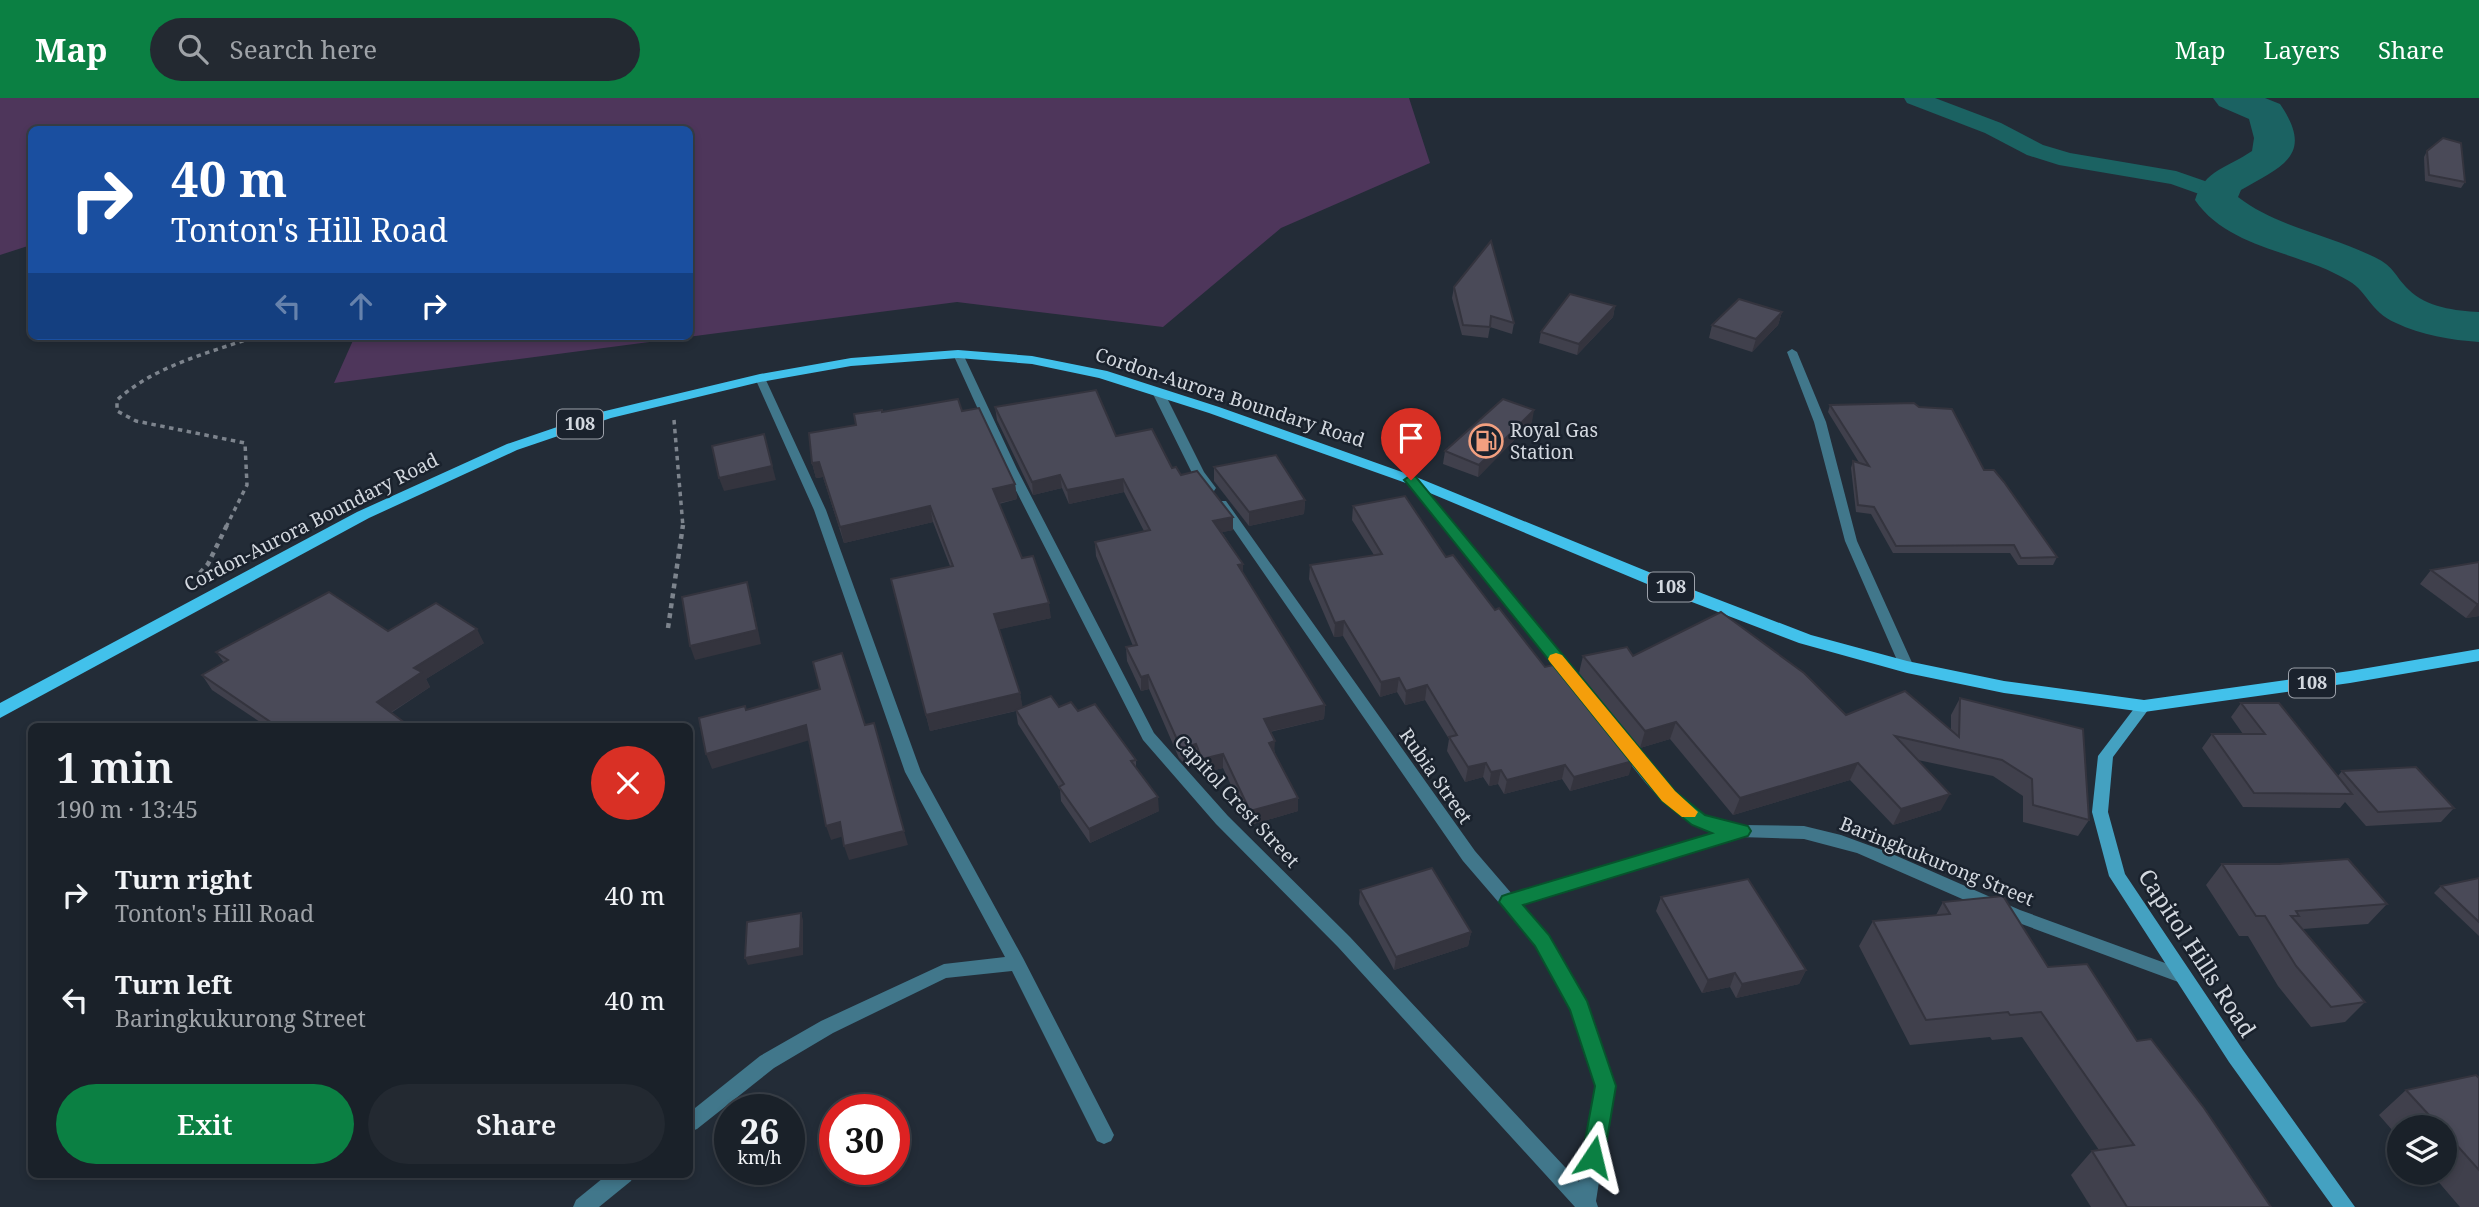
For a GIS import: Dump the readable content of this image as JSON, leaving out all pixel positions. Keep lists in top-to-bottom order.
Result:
{
  "streets": {
    "main road": ["Cordon-Aurora Boundary Road", "108"],
    "street": [
      "Rubia Street",
      "Capitol Crest Street",
      "Baringkukurong Street",
      "Capitol Hills Road"
    ]
  },
  "crossings": [
    ["Cordon-Aurora Boundary Road", "Rubia Street"],
    ["Cordon-Aurora Boundary Road", "Capitol Crest Street"],
    ["Cordon-Aurora Boundary Road", "Capitol Hills Road"],
    ["Rubia Street", "Capitol Crest Street"],
    ["Baringkukurong Street", "Capitol Hills Road"]
  ],
  "places": {
    "fuel station": ["Royal Gas Station"]
  },
  "page": {
    "header": "Map",
    "search": "Search here",
    "nav": ["Map", "Layers", "Share"],
    "turn": ["40 m", "Tonton's Hill Road"],
    "heading": ["1 min", "190 m · 13:45"],
    "list": [
      {
        "name": "Turn right",
        "note": "Tonton's Hill Road",
        "value": "40 m"
      },
      {
        "name": "Turn left",
        "note": "Baringkukurong Street",
        "value": "40 m"
      }
    ],
    "buttons": ["Exit", "Share"],
    "speed": "26 km/h",
    "limit": "30"
  }
}
